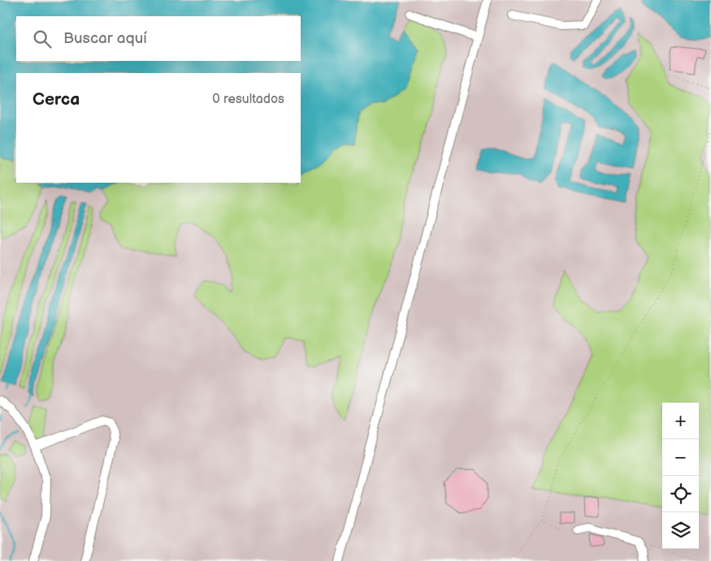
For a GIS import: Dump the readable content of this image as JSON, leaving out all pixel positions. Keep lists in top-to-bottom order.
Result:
{
  "page": {
    "search": "Buscar aquí",
    "heading": ["Cerca", "0 resultados"],
    "map_buttons": ["+", "−"]
  }
}
